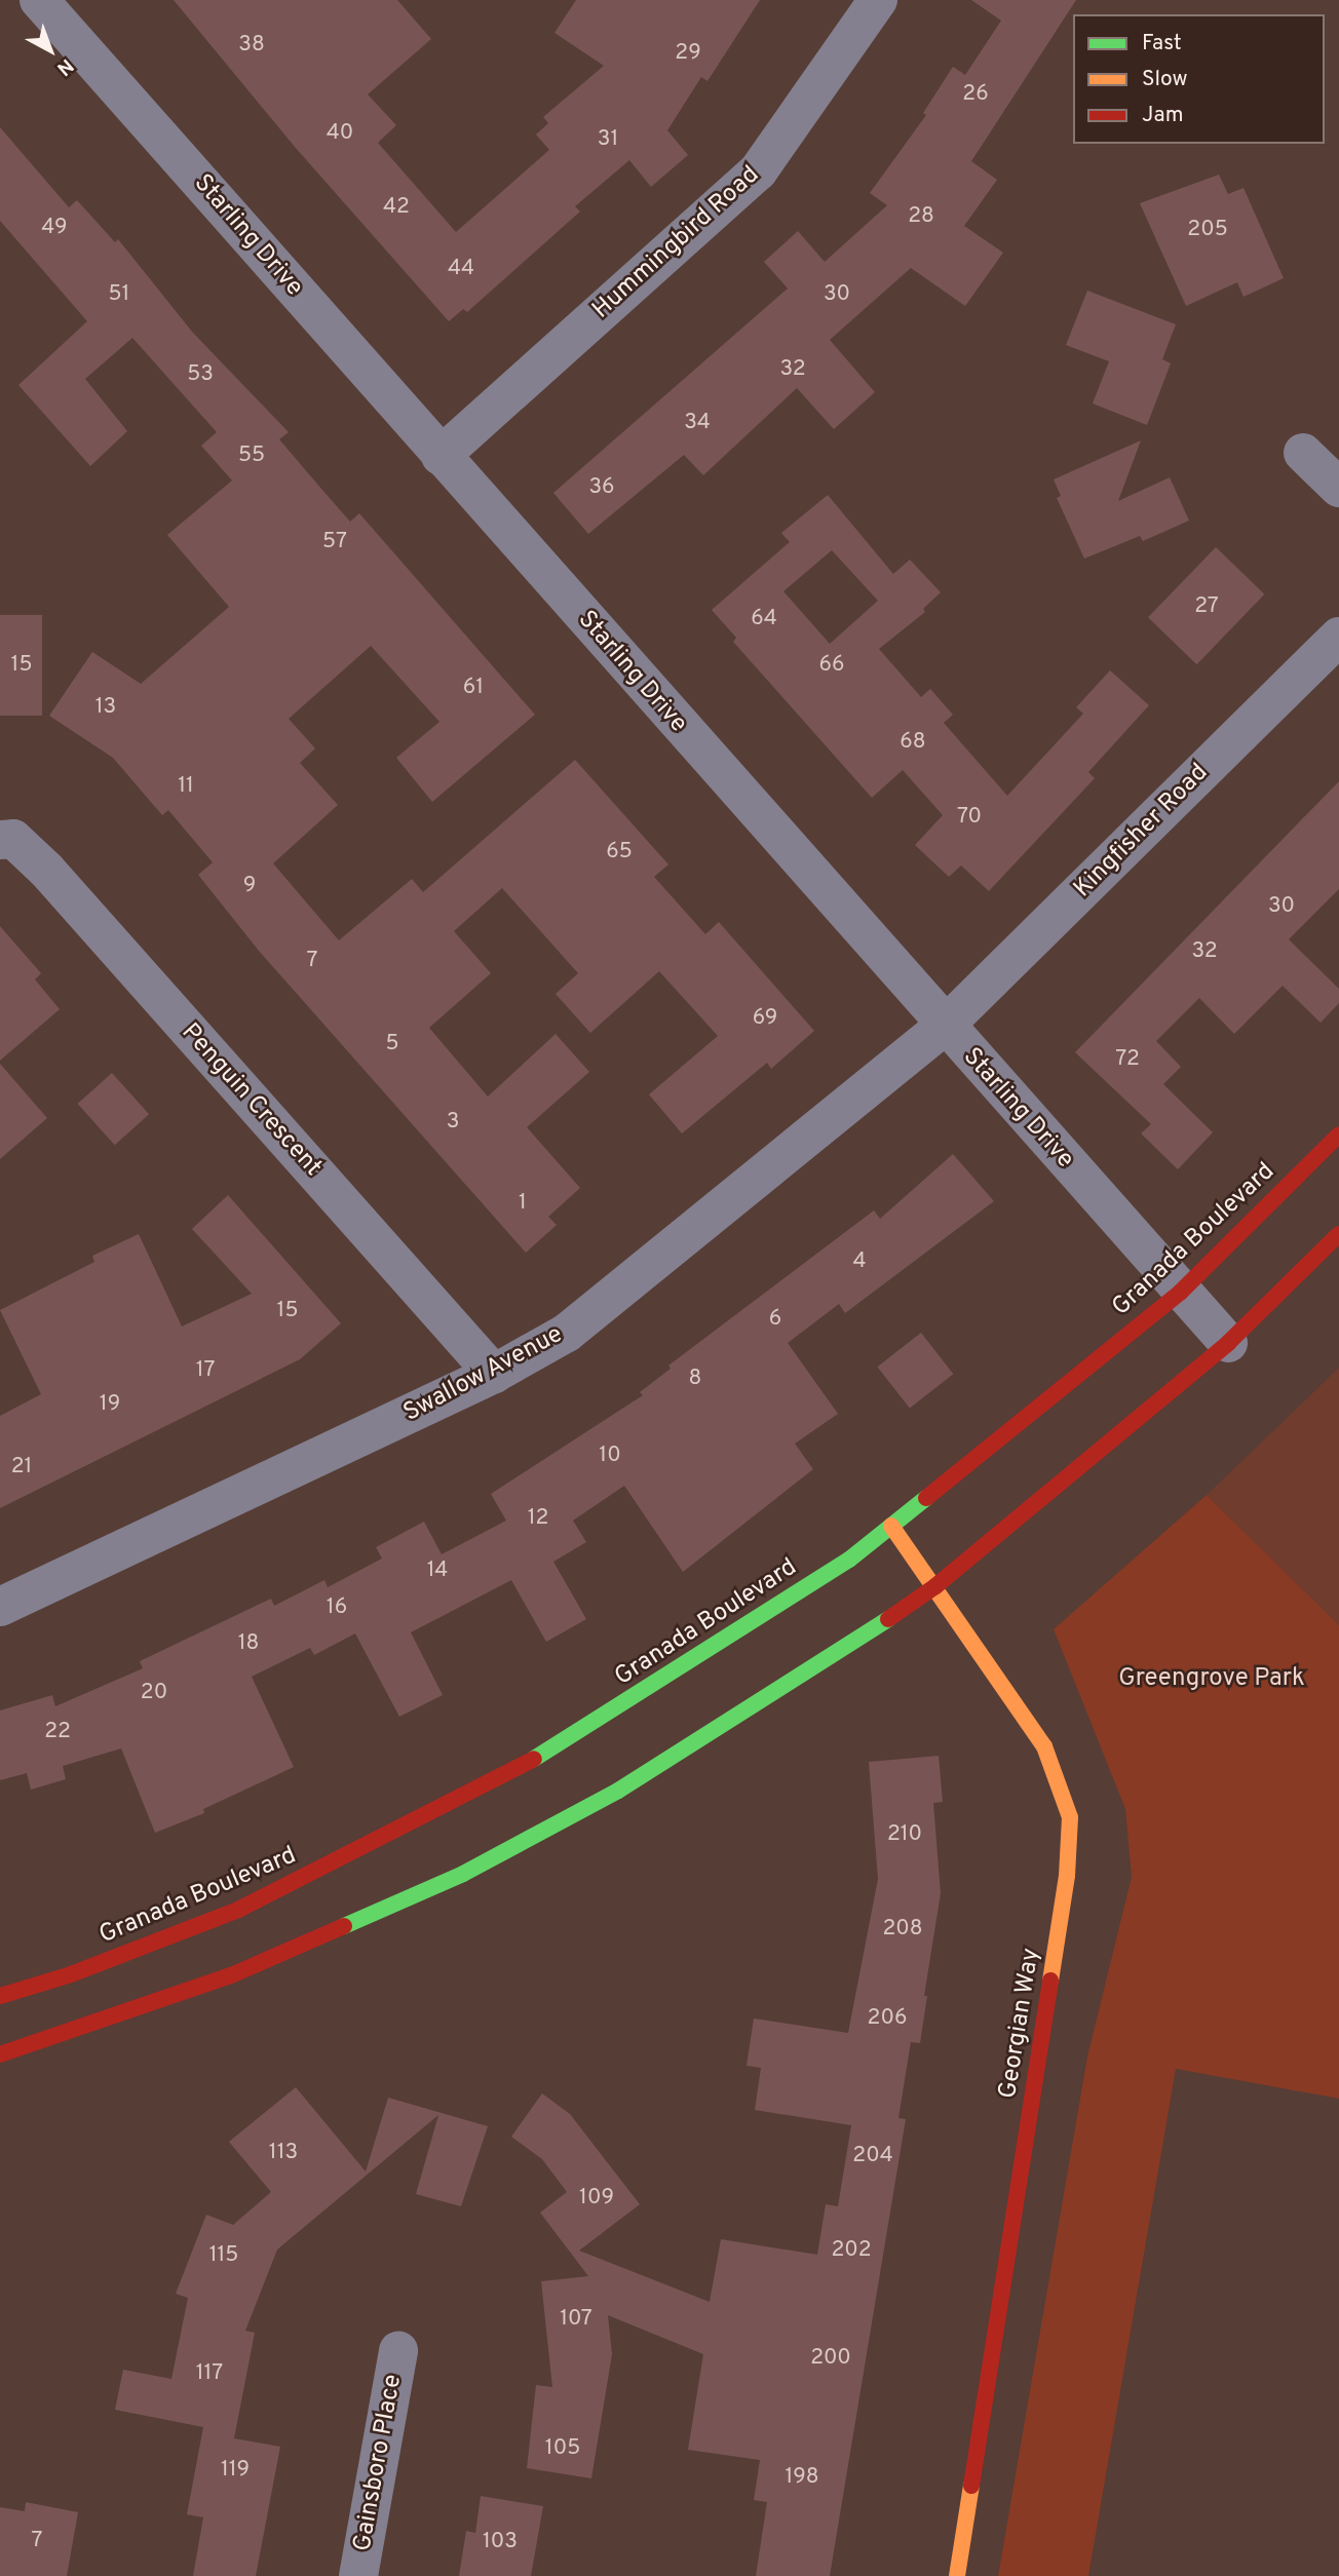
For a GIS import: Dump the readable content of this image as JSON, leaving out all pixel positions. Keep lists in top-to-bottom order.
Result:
{
  "streets": {
    "main road": ["Granada Boulevard", "Georgian Way"],
    "street": [
      "Starling Drive",
      "Hummingbird Road",
      "Kingfisher Road",
      "Penguin Crescent",
      "Swallow Avenue",
      "Gainsboro Place"
    ]
  },
  "crossings": [
    ["Starling Drive", "Hummingbird Road"],
    ["Starling Drive", "Kingfisher Road"],
    ["Starling Drive", "Granada Boulevard"],
    ["Starling Drive", "Swallow Avenue"],
    ["Kingfisher Road", "Swallow Avenue"],
    ["Penguin Crescent", "Swallow Avenue"],
    ["Granada Boulevard", "Georgian Way"]
  ],
  "parks": ["Greengrove Park"],
  "house_numbers": [
    "38",
    "29",
    "26",
    "40",
    "31",
    "42",
    "28",
    "49",
    "205",
    "44",
    "51",
    "30",
    "32",
    "53",
    "34",
    "55",
    "36",
    "57",
    "27",
    "64",
    "15",
    "66",
    "61",
    "13",
    "68",
    "11",
    "70",
    "65",
    "9",
    "30",
    "32",
    "7",
    "69",
    "5",
    "72",
    "3",
    "1",
    "4",
    "15",
    "6",
    "17",
    "8",
    "19",
    "10",
    "21",
    "12",
    "14",
    "16",
    "18",
    "20",
    "22",
    "210",
    "208",
    "206",
    "113",
    "204",
    "109",
    "202",
    "115",
    "107",
    "200",
    "117",
    "105",
    "119",
    "198",
    "7",
    "103"
  ],
  "legend": ["Fast", "Slow", "Jam"],
  "north": "bottom right"
}
